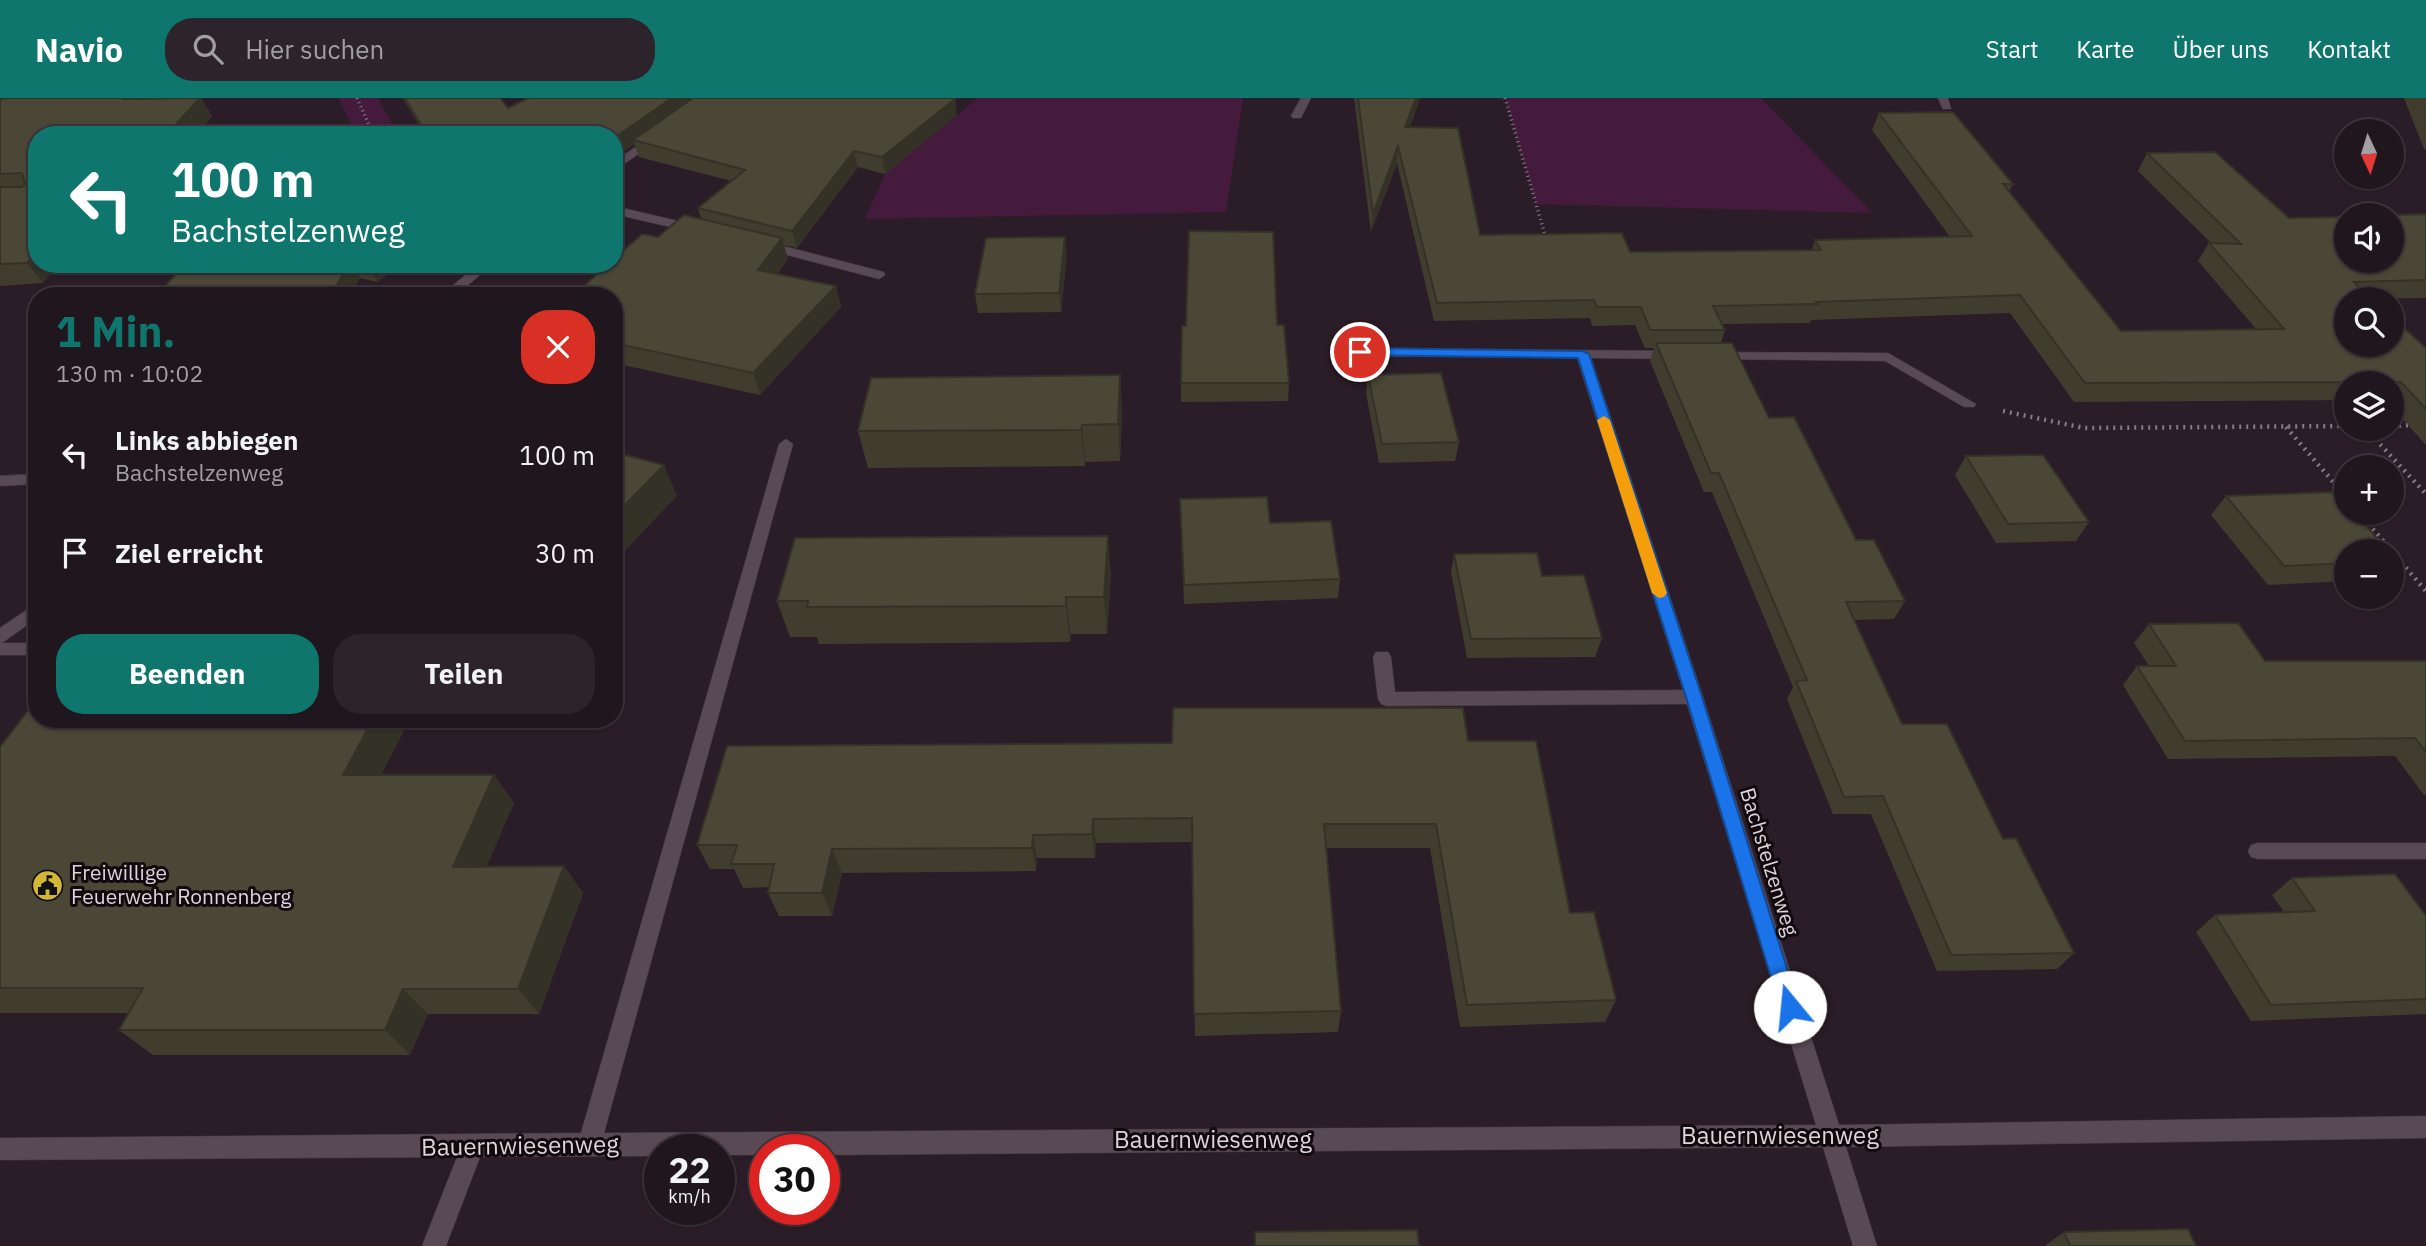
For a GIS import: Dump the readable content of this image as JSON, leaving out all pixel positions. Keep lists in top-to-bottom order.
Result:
{
  "streets": {
    "street": ["Bachstelzenweg", "Bauernwiesenweg"]
  },
  "crossings": [
    ["Bachstelzenweg", "Bauernwiesenweg"]
  ],
  "places": {
    "public building": ["Freiwillige Feuerwehr Ronnenberg"]
  },
  "north": "bottom",
  "page": {
    "header": "Navio",
    "search": "Hier suchen",
    "nav": [
      "Start",
      "Karte",
      "Über uns",
      "Kontakt"
    ],
    "map_buttons": ["+", "−"],
    "turn": ["100 m", "Bachstelzenweg"],
    "heading": ["1 Min.", "130 m · 10:02"],
    "list": [
      {
        "name": "Links abbiegen",
        "note": "Bachstelzenweg",
        "value": "100 m"
      },
      {
        "name": "Ziel erreicht",
        "value": "30 m"
      }
    ],
    "buttons": ["Beenden", "Teilen"],
    "speed": "22 km/h",
    "limit": "30"
  }
}
